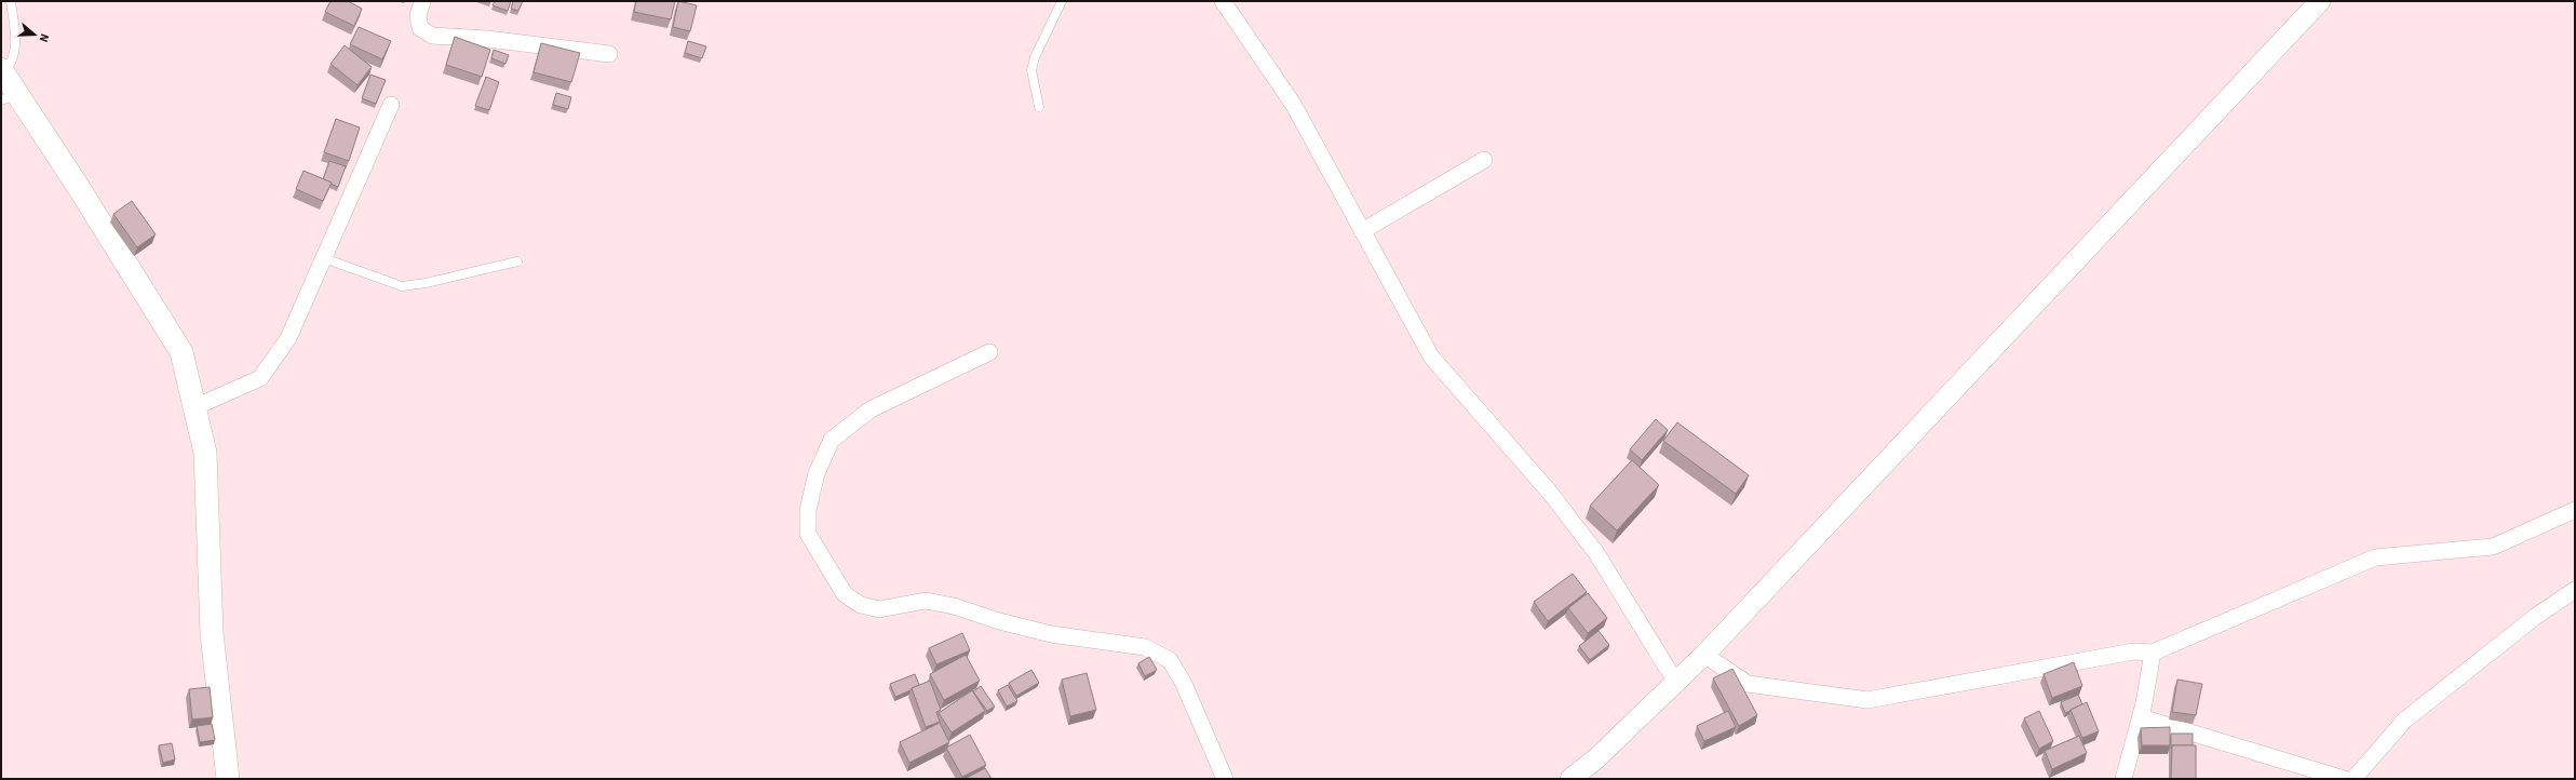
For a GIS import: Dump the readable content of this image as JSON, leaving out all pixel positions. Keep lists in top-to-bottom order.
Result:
{
  "north": "right"
}
